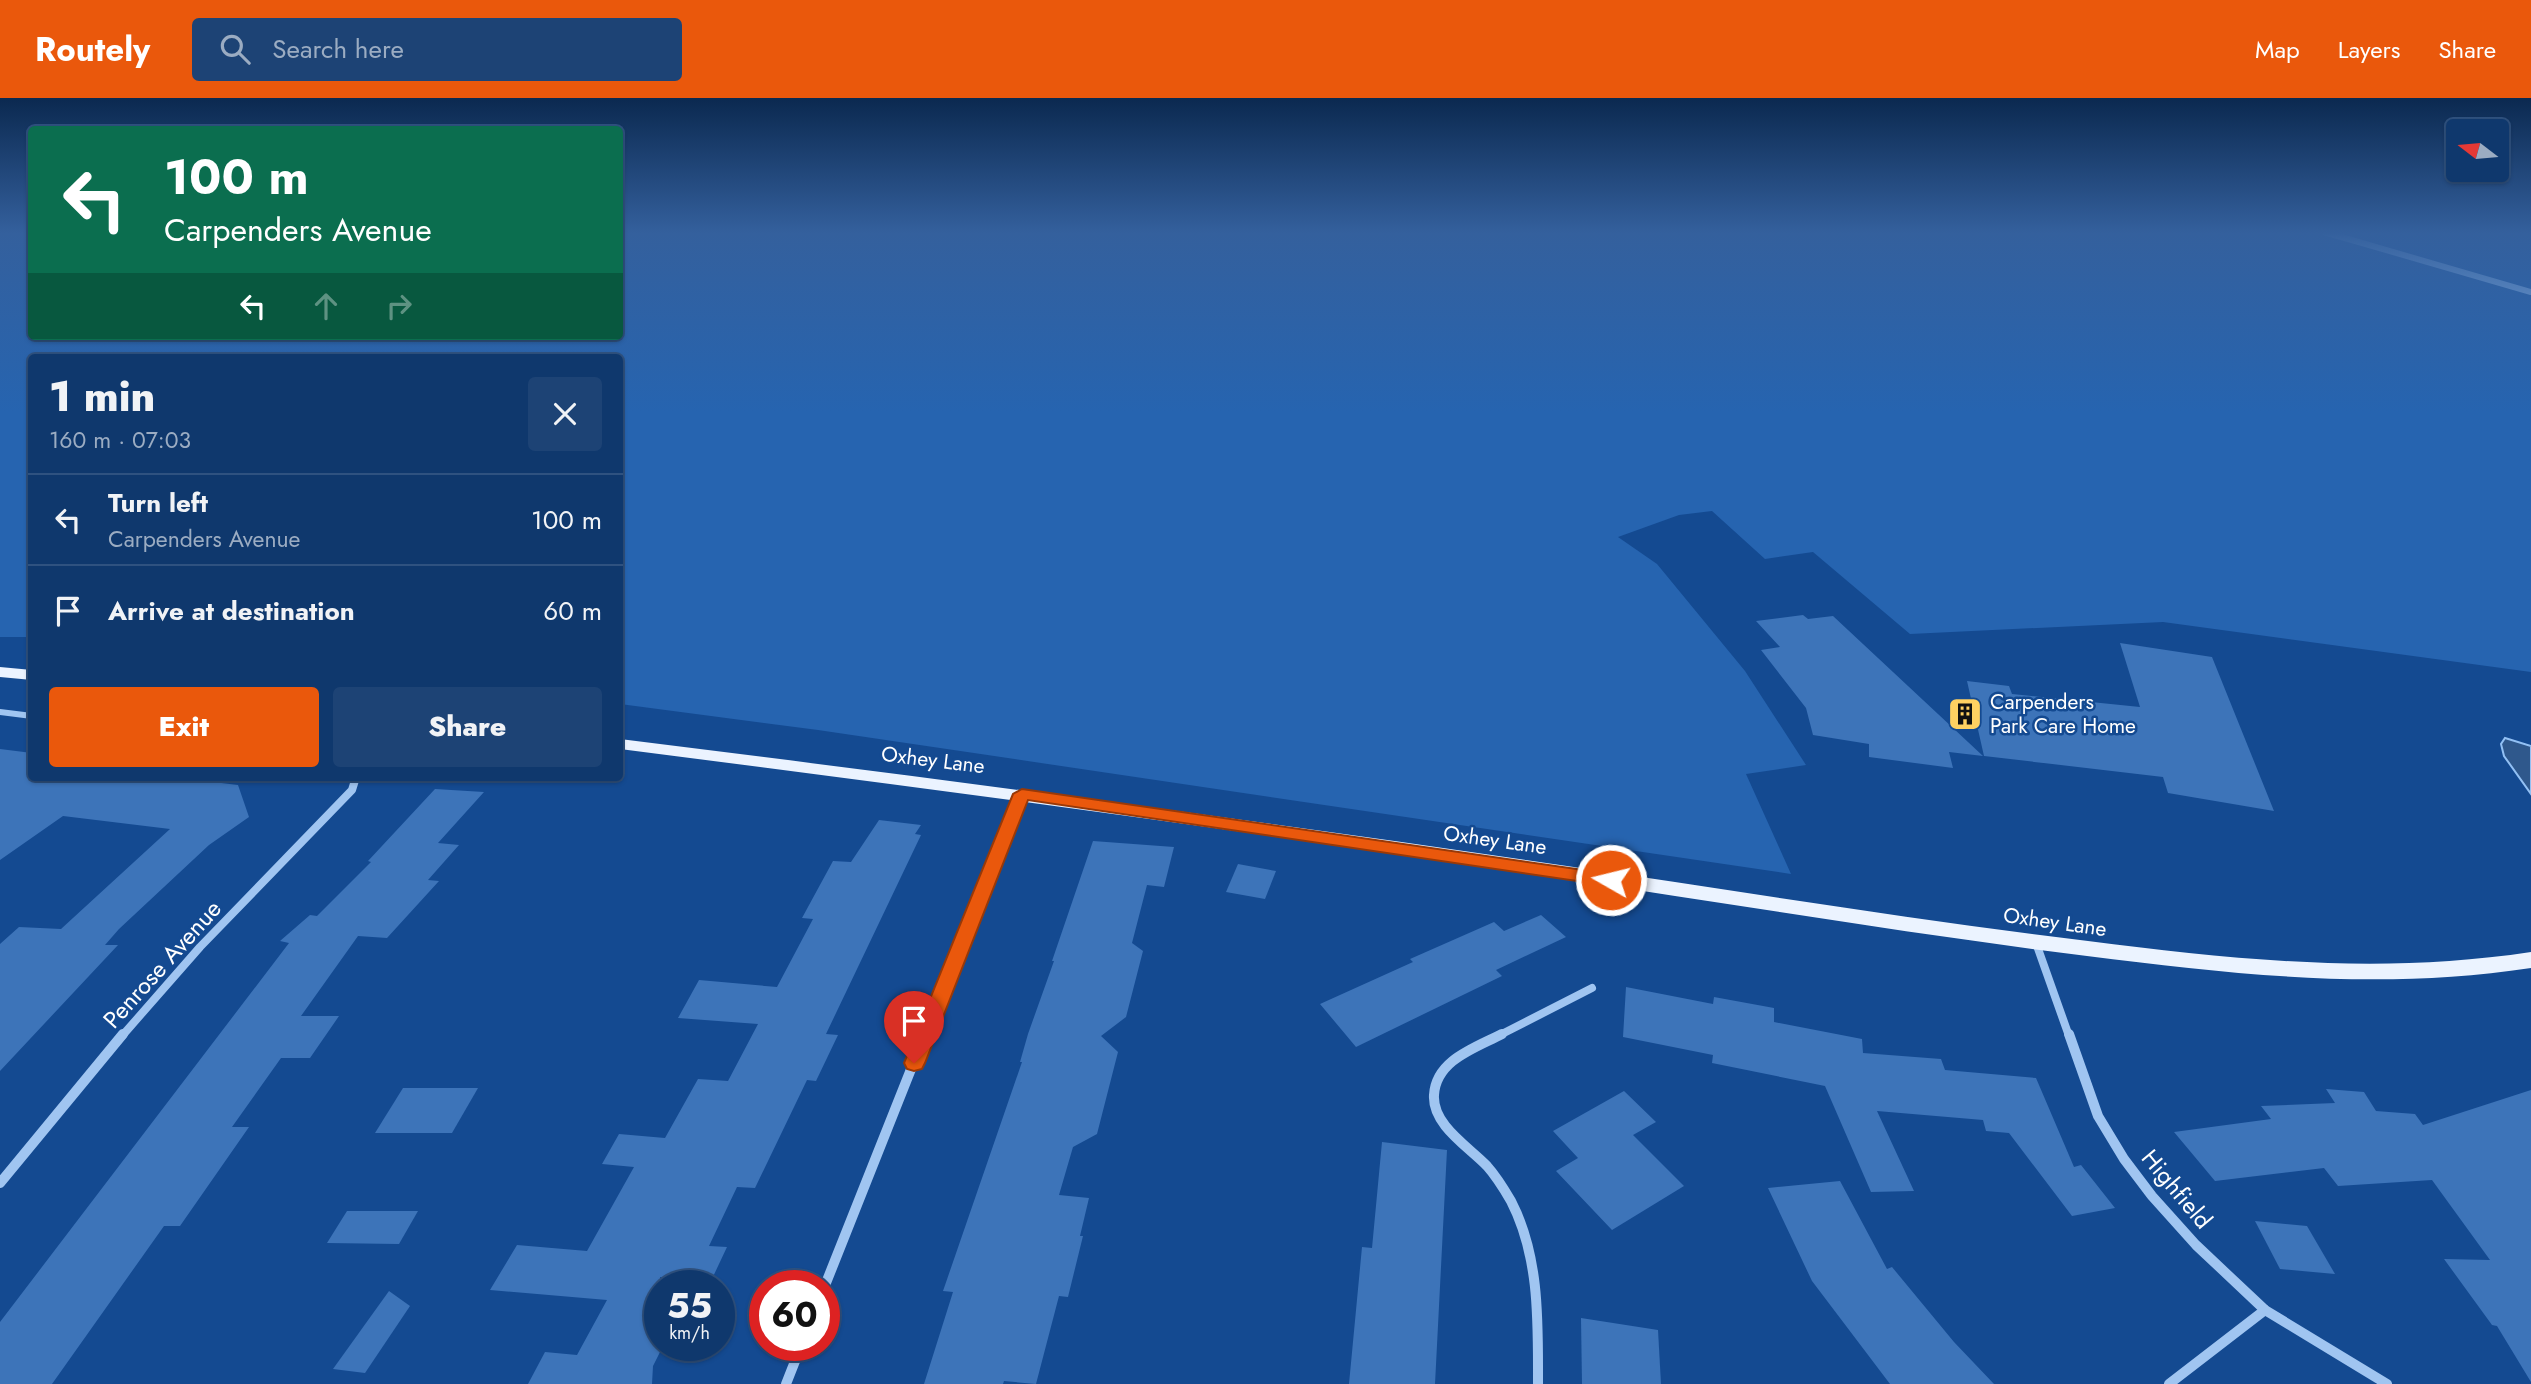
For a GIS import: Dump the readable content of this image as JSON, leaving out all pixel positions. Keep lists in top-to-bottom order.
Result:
{
  "streets": {
    "main road": ["Oxhey Lane"],
    "street": ["Penrose Avenue", "Highfield"]
  },
  "crossings": [
    ["Oxhey Lane", "Highfield"]
  ],
  "places": {
    "building": ["Carpenders Park Care Home"]
  },
  "north": "left",
  "page": {
    "header": "Routely",
    "search": "Search here",
    "nav": ["Map", "Layers", "Share"],
    "turn": ["100 m", "Carpenders Avenue"],
    "heading": ["1 min", "160 m · 07:03"],
    "list": [
      {
        "name": "Turn left",
        "note": "Carpenders Avenue",
        "value": "100 m"
      },
      {
        "name": "Arrive at destination",
        "value": "60 m"
      }
    ],
    "buttons": ["Exit", "Share"],
    "speed": "55 km/h",
    "limit": "60"
  }
}
